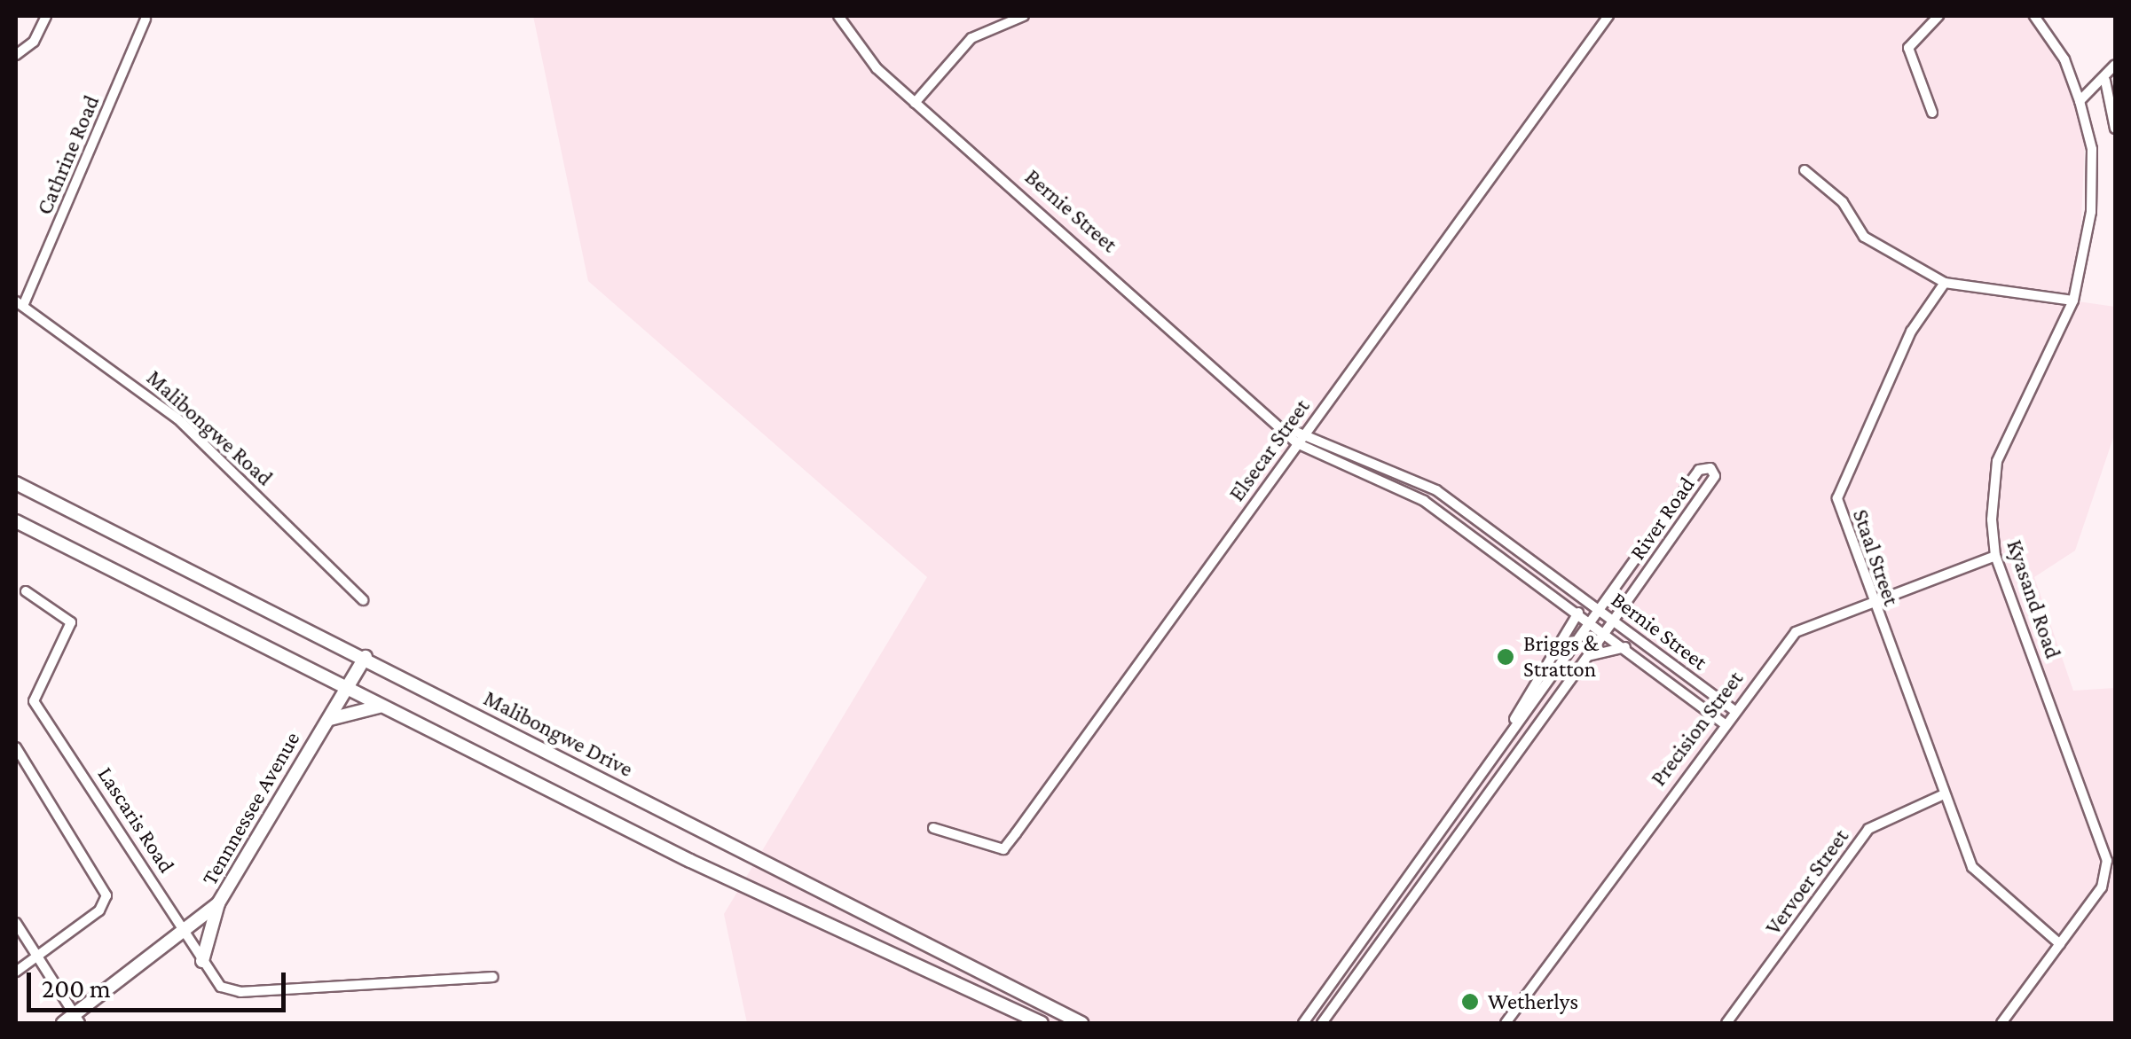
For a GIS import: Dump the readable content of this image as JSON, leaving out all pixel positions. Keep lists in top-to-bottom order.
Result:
{
  "streets": {
    "main road": ["Malibongwe Drive", "Tennnessee Avenue"],
    "street": [
      "Cathrine Road",
      "Bernie Street",
      "Malibongwe Road",
      "Elsecar Street",
      "River Road",
      "Staal Street",
      "Kyasand Road",
      "Precision Street",
      "Lascaris Road",
      "Vervoer Street"
    ]
  },
  "crossings": [
    ["Cathrine Road", "Malibongwe Road"],
    ["Bernie Street", "Elsecar Street"],
    ["Bernie Street", "River Road"],
    ["Bernie Street", "Precision Street"],
    ["Staal Street", "Kyasand Road"],
    ["Staal Street", "Precision Street"],
    ["Staal Street", "Vervoer Street"],
    ["Kyasand Road", "Precision Street"],
    ["Malibongwe Drive", "Tennnessee Avenue"],
    ["Tennnessee Avenue", "Lascaris Road"]
  ],
  "places": ["Briggs & Stratton", "Wetherlys"],
  "scale_bar": "200 m"
}
